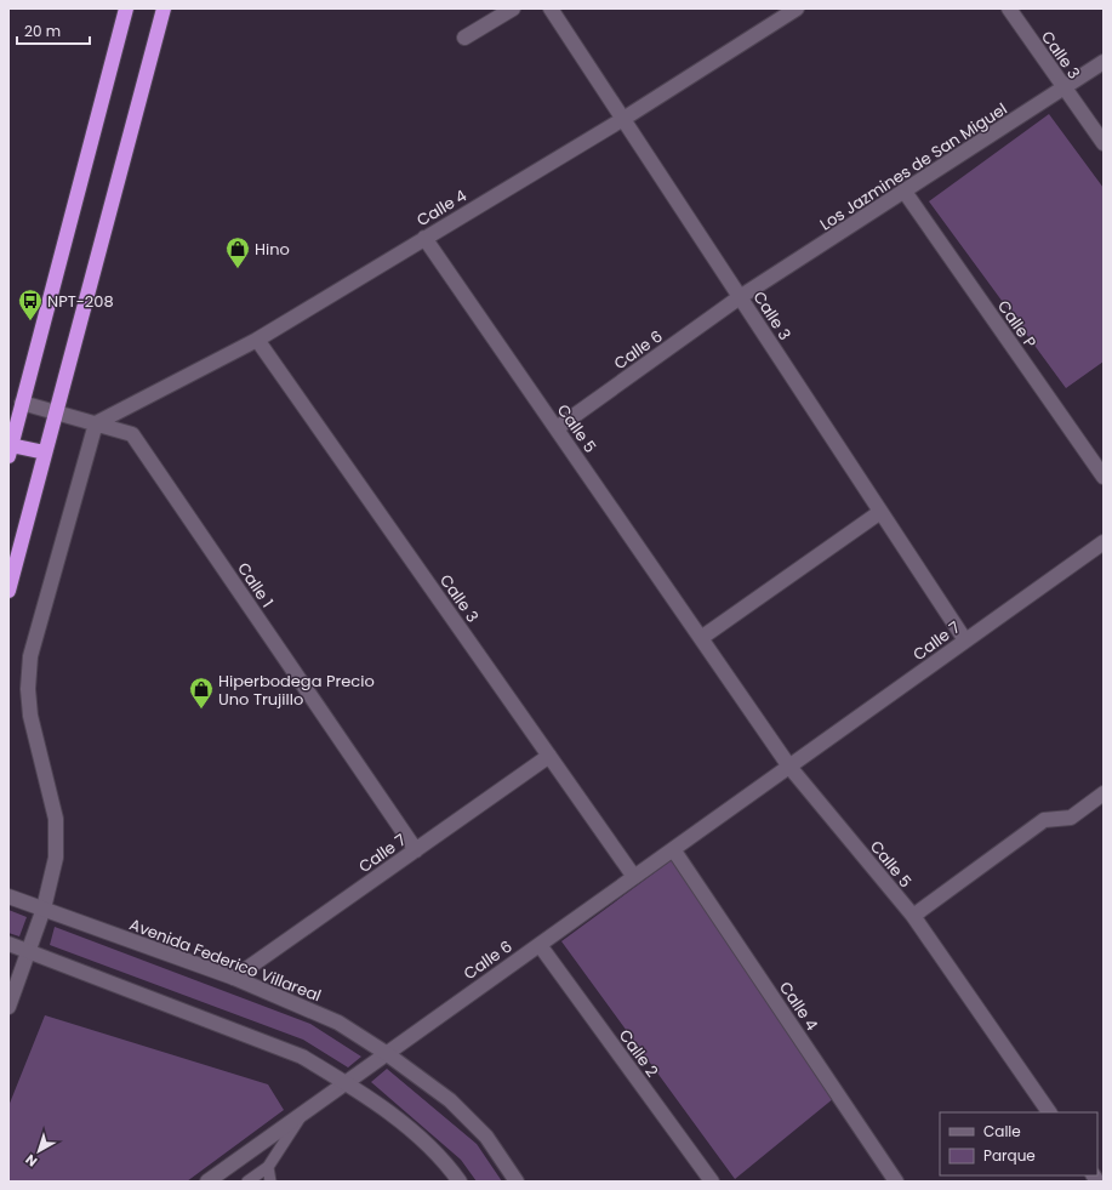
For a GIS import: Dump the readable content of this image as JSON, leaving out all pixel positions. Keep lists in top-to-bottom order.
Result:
{
  "streets": {
    "street": [
      "Calle 3",
      "Los Jazmines de San Miguel",
      "Calle 4",
      "Calle P",
      "Calle 6",
      "Calle 5",
      "Calle 1",
      "Calle 7",
      "Avenida Federico Villareal",
      "Calle 2"
    ]
  },
  "crossings": [
    ["Calle 3", "Los Jazmines de San Miguel"],
    ["Calle 3", "Calle 4"],
    ["Calle 3", "Calle 6"],
    ["Calle 3", "Calle 7"],
    ["Los Jazmines de San Miguel", "Calle P"],
    ["Los Jazmines de San Miguel", "Calle 6"],
    ["Calle 4", "Calle 6"],
    ["Calle 4", "Calle 5"],
    ["Calle 4", "Calle 1"],
    ["Calle 6", "Calle 5"],
    ["Calle 6", "Calle 7"],
    ["Calle 6", "Avenida Federico Villareal"],
    ["Calle 6", "Calle 2"],
    ["Calle 5", "Calle 7"],
    ["Calle 1", "Calle 7"],
    ["Calle 7", "Avenida Federico Villareal"]
  ],
  "places": {
    "shop": ["Hino", "Hiperbodega Precio Uno Trujillo"],
    "bus stop": ["NPT-208"]
  },
  "legend": ["Calle", "Parque"],
  "scale_bar": "20 m",
  "north": "bottom left"
}
